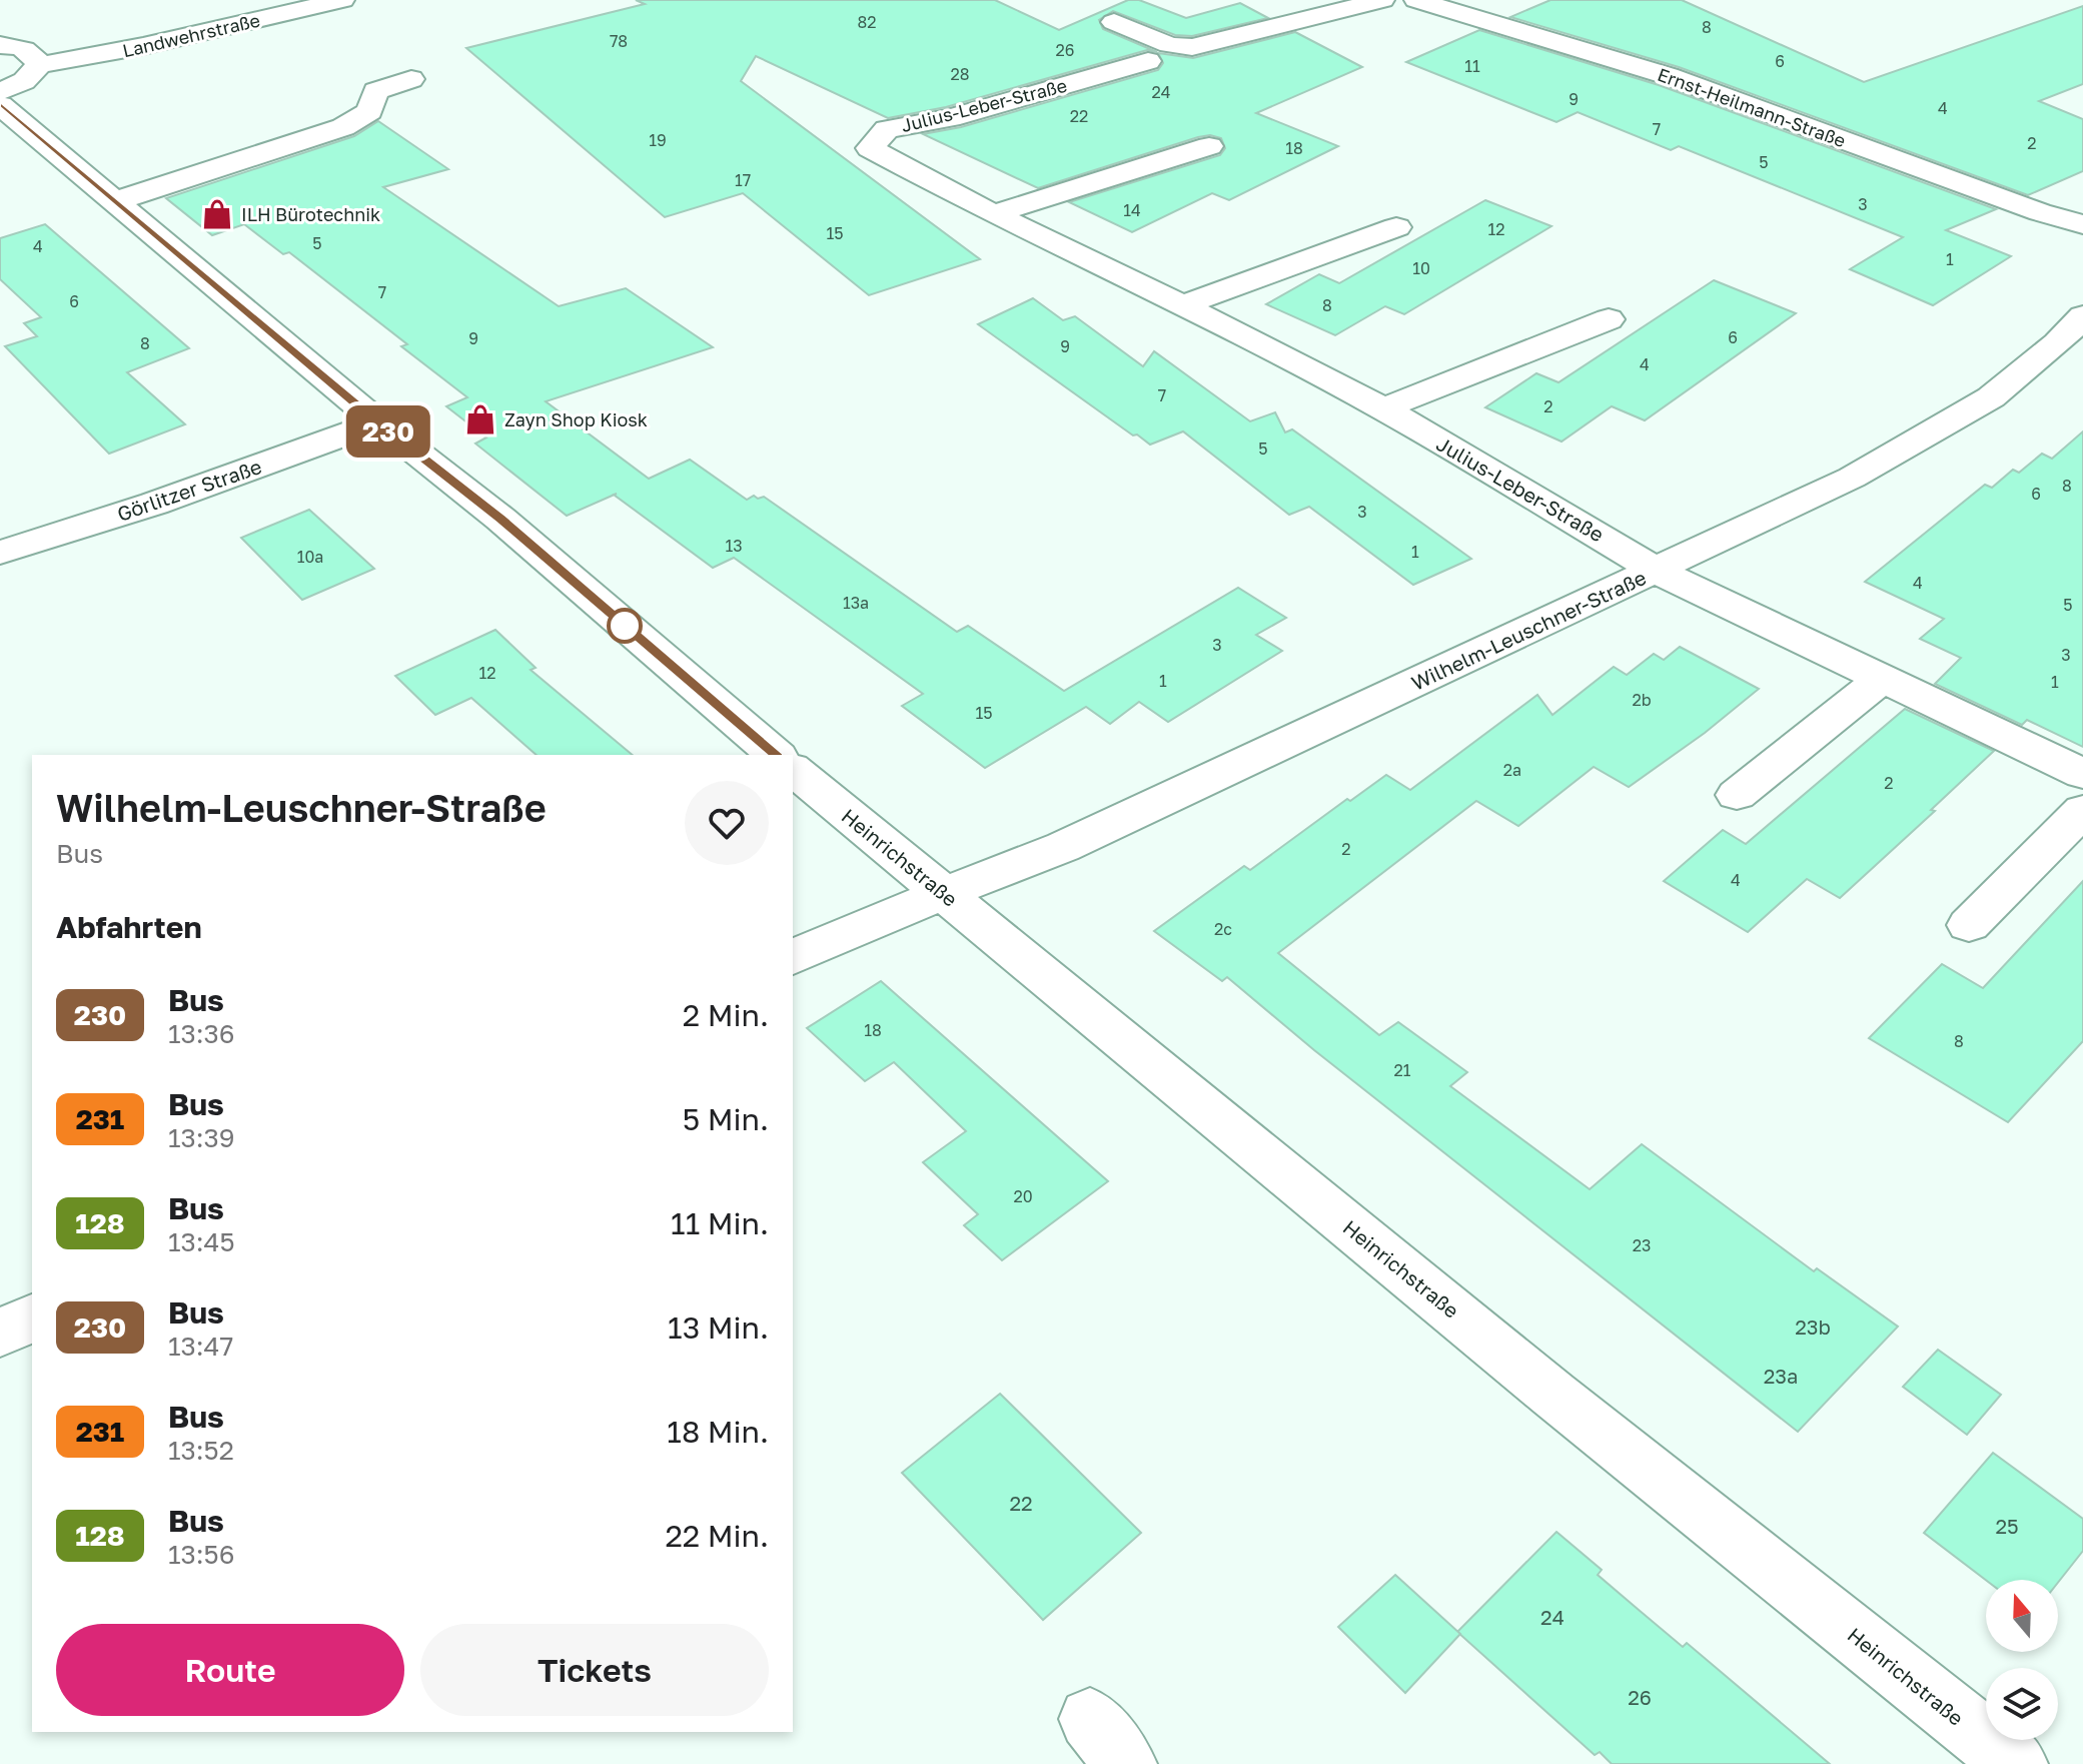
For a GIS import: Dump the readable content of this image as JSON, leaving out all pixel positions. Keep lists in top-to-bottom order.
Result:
{
  "streets": {
    "street": [
      "Landwehrstraße",
      "Julius-Leber-Straße",
      "Ernst-Heilmann-Straße",
      "Görlitzer Straße",
      "Wilhelm-Leuschner-Straße",
      "Heinrichstraße"
    ]
  },
  "crossings": [
    ["Julius-Leber-Straße", "Wilhelm-Leuschner-Straße"],
    ["Wilhelm-Leuschner-Straße", "Heinrichstraße"]
  ],
  "places": {
    "shop": ["ILH Bürotechnik", "Zayn Shop Kiosk"]
  },
  "lines": ["bus line 230"],
  "house_numbers": [
    "82",
    "8",
    "78",
    "26",
    "6",
    "11",
    "28",
    "24",
    "9",
    "4",
    "22",
    "7",
    "19",
    "2",
    "18",
    "5",
    "17",
    "3",
    "14",
    "12",
    "15",
    "5",
    "4",
    "1",
    "10",
    "7",
    "6",
    "8",
    "6",
    "9",
    "8",
    "9",
    "4",
    "7",
    "2",
    "5",
    "8",
    "6",
    "3",
    "13",
    "1",
    "10a",
    "4",
    "13a",
    "5",
    "3",
    "3",
    "12",
    "1",
    "1",
    "2b",
    "15",
    "2a",
    "2",
    "2",
    "4",
    "2c",
    "18",
    "8",
    "21",
    "20",
    "23",
    "23b",
    "23a",
    "22",
    "25",
    "24",
    "26"
  ],
  "north": "top",
  "page": {
    "on_map": "230",
    "heading": [
      ["Wilhelm-Leuschner-Straße", "Bus"],
      "Abfahrten"
    ],
    "list": [
      {
        "mark": "230",
        "name": "Bus",
        "note": "13:36",
        "value": "2 Min."
      },
      {
        "mark": "231",
        "name": "Bus",
        "note": "13:39",
        "value": "5 Min."
      },
      {
        "mark": "128",
        "name": "Bus",
        "note": "13:45",
        "value": "11 Min."
      },
      {
        "mark": "230",
        "name": "Bus",
        "note": "13:47",
        "value": "13 Min."
      },
      {
        "mark": "231",
        "name": "Bus",
        "note": "13:52",
        "value": "18 Min."
      },
      {
        "mark": "128",
        "name": "Bus",
        "note": "13:56",
        "value": "22 Min."
      }
    ],
    "buttons": ["Route", "Tickets"]
  }
}
